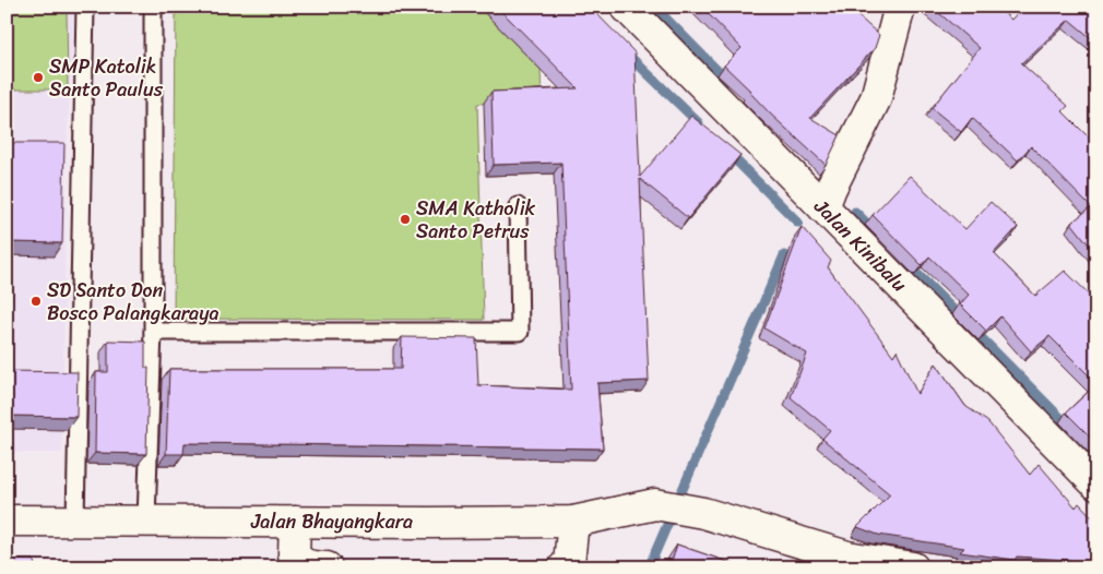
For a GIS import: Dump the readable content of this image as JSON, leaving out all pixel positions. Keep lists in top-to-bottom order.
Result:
{
  "streets": {
    "street": ["Jalan Kinibalu", "Jalan Bhayangkara"]
  },
  "places": ["SMP Katolik Santo Paulus", "SMA Katholik Santo Petrus", "SD Santo Don Bosco Palangkaraya"]
}
